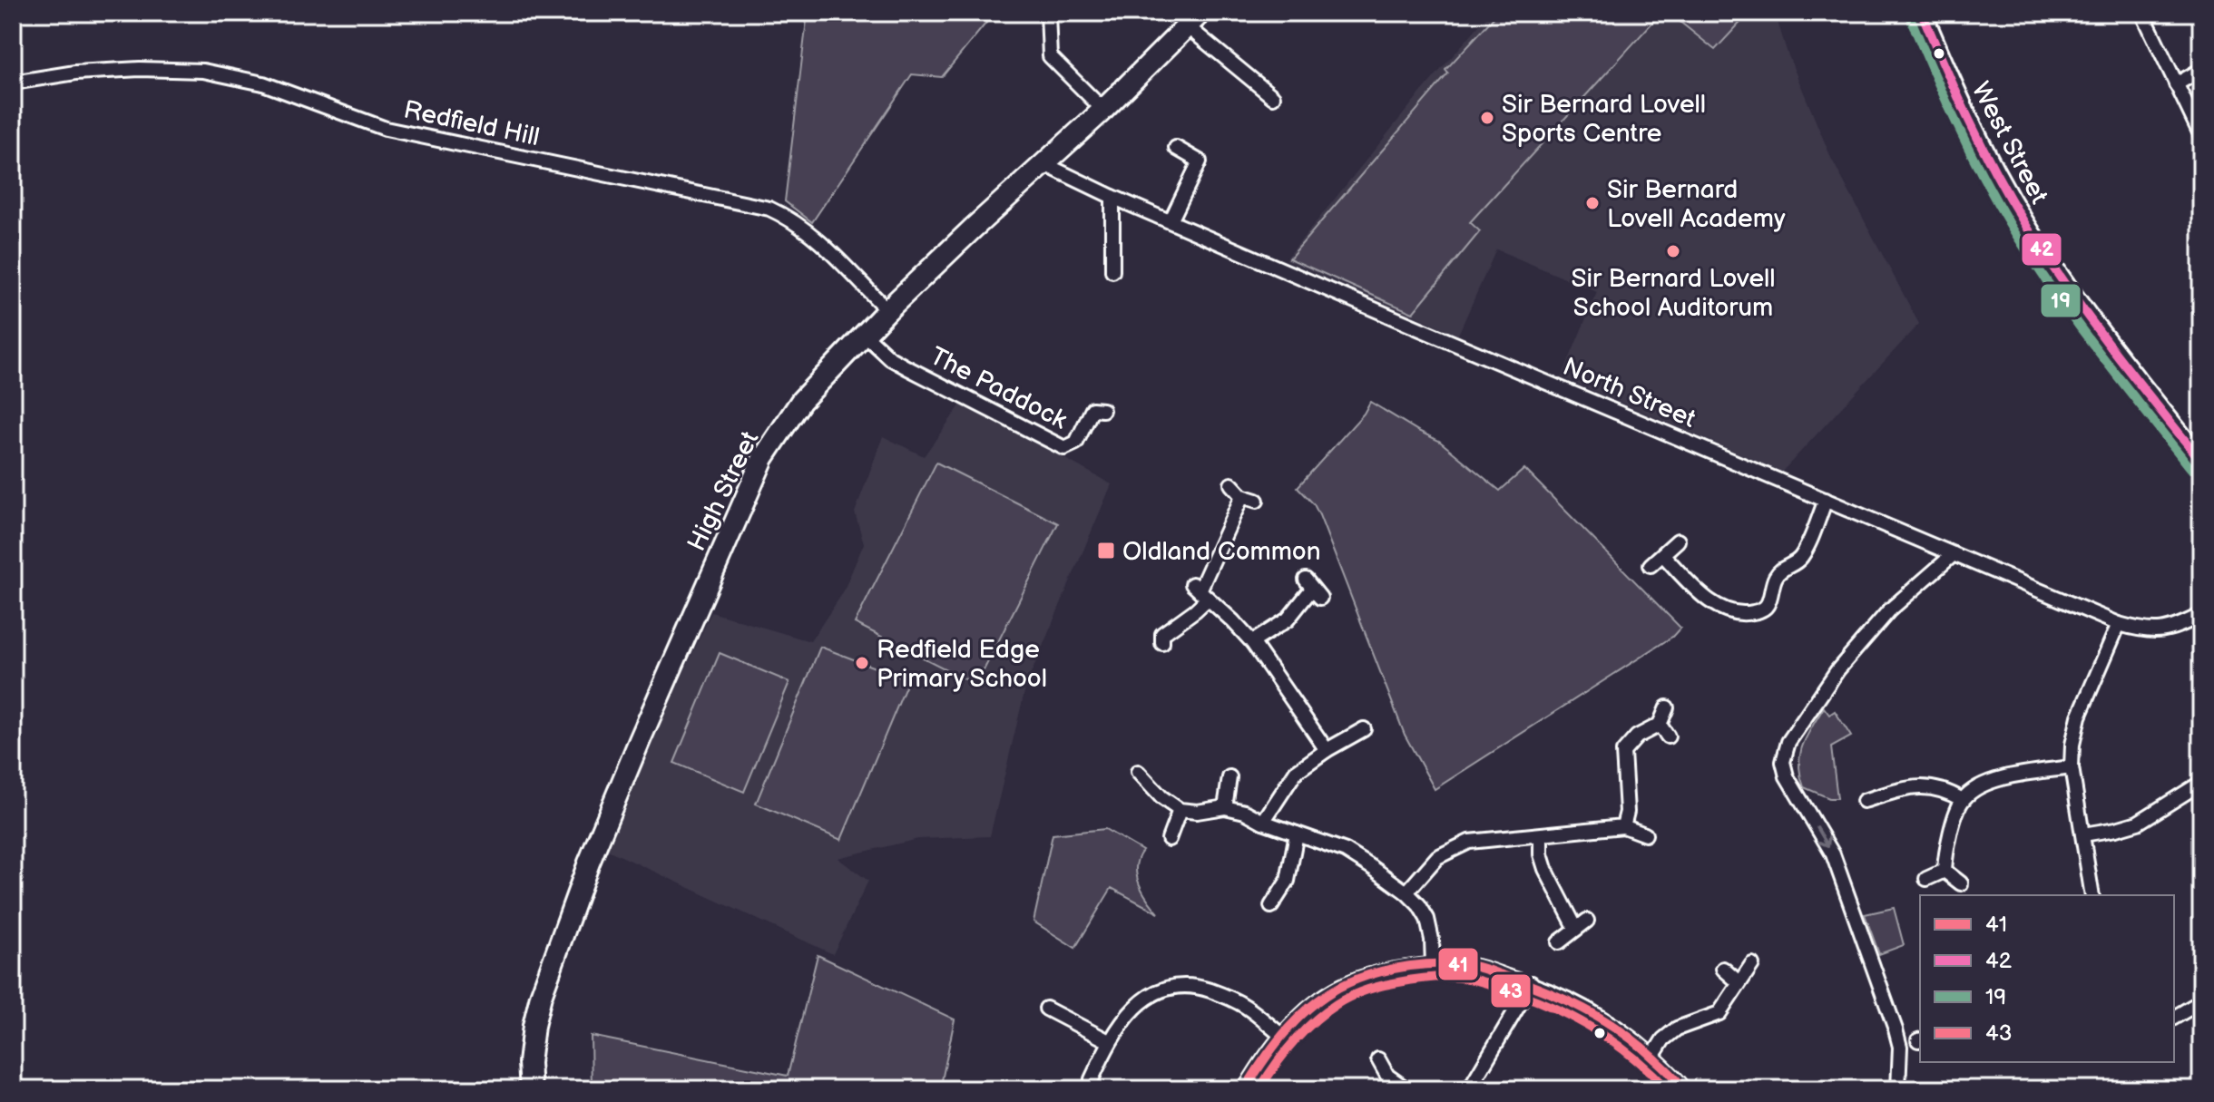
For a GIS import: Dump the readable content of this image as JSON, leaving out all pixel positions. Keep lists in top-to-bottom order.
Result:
{
  "streets": {
    "main road": ["High Street"],
    "street": [
      "Redfield Hill",
      "West Street",
      "The Paddock",
      "North Street"
    ]
  },
  "crossings": [
    ["Redfield Hill", "High Street"],
    ["The Paddock", "High Street"],
    ["North Street", "High Street"]
  ],
  "places": {
    "other": [
      "Sir Bernard Lovell Sports Centre",
      "Sir Bernard Lovell Academy",
      "Sir Bernard Lovell School Auditorum",
      "Redfield Edge Primary School"
    ],
    "transit": ["Oldland Common"]
  },
  "lines": [
    "transit line 42",
    "transit line 19",
    "transit line 41",
    "transit line 43"
  ],
  "legend": [
    "41",
    "42",
    "19",
    "43"
  ]
}
